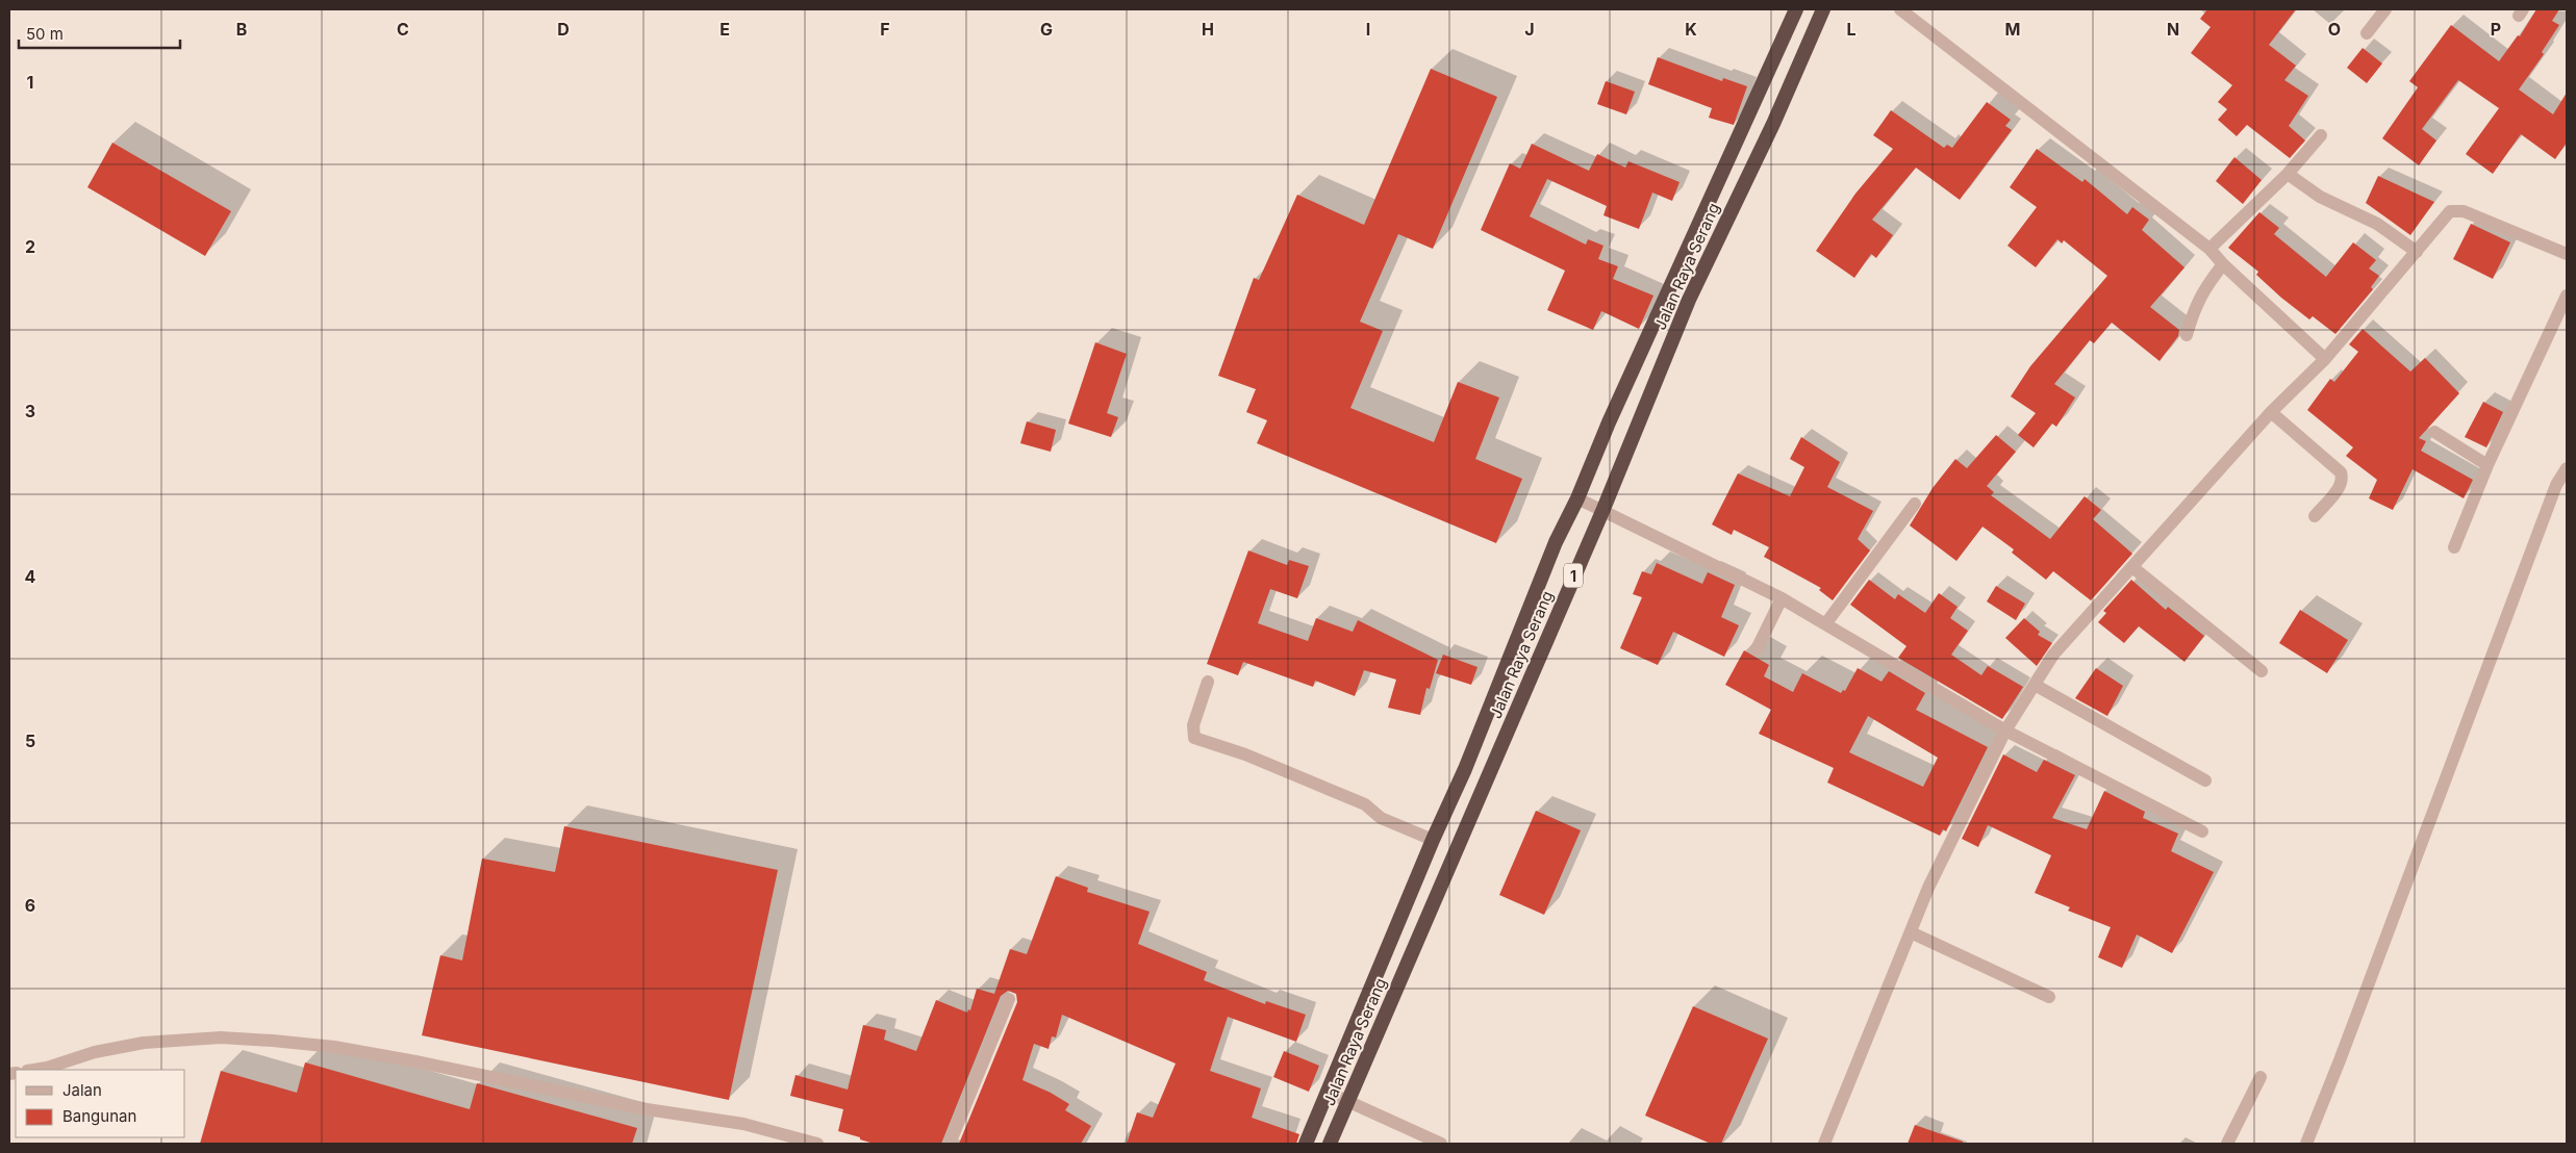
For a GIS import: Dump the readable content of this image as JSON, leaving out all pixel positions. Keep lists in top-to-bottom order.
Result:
{
  "streets": {
    "highway": ["Jalan Raya Serang", "1"]
  },
  "legend": ["Jalan", "Bangunan"],
  "scale_bar": "50 m",
  "grid": {
    "columns": [
      "B",
      "C",
      "D",
      "E",
      "F",
      "G",
      "H",
      "I",
      "J",
      "K",
      "L",
      "M",
      "N",
      "O",
      "P"
    ],
    "rows": [
      "1",
      "2",
      "3",
      "4",
      "5",
      "6"
    ]
  }
}
